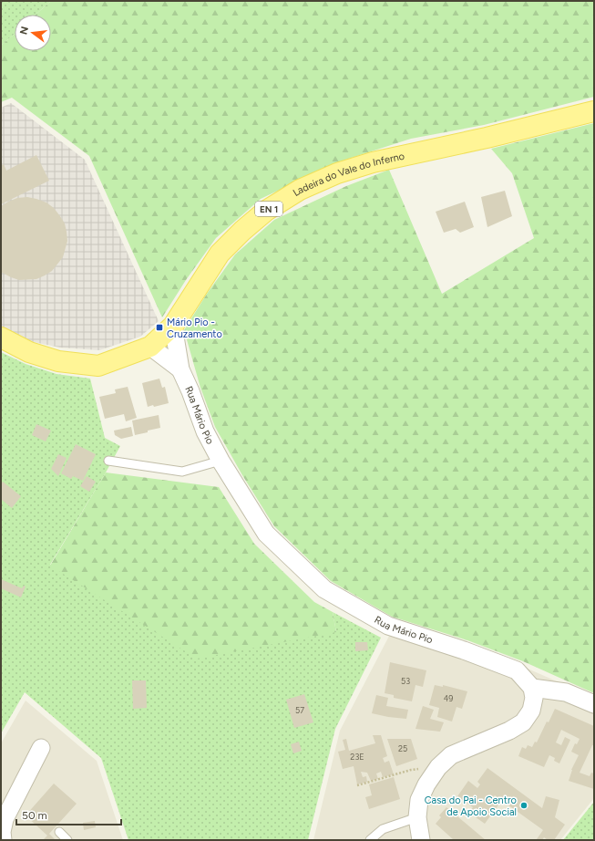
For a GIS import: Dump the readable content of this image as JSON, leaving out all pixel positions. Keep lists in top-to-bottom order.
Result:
{
  "streets": {
    "main road": ["Ladeira do Vale do Inferno", "EN 1"],
    "street": ["Rua Mário Pio"]
  },
  "places": {
    "transit": ["Mário Pio - Cruzamento"],
    "other": ["Casa do Pai - Centro de Apoio Social"]
  },
  "house_numbers": [
    "53",
    "49",
    "57",
    "25",
    "23E"
  ],
  "scale_bar": "50 m",
  "north": "left"
}
